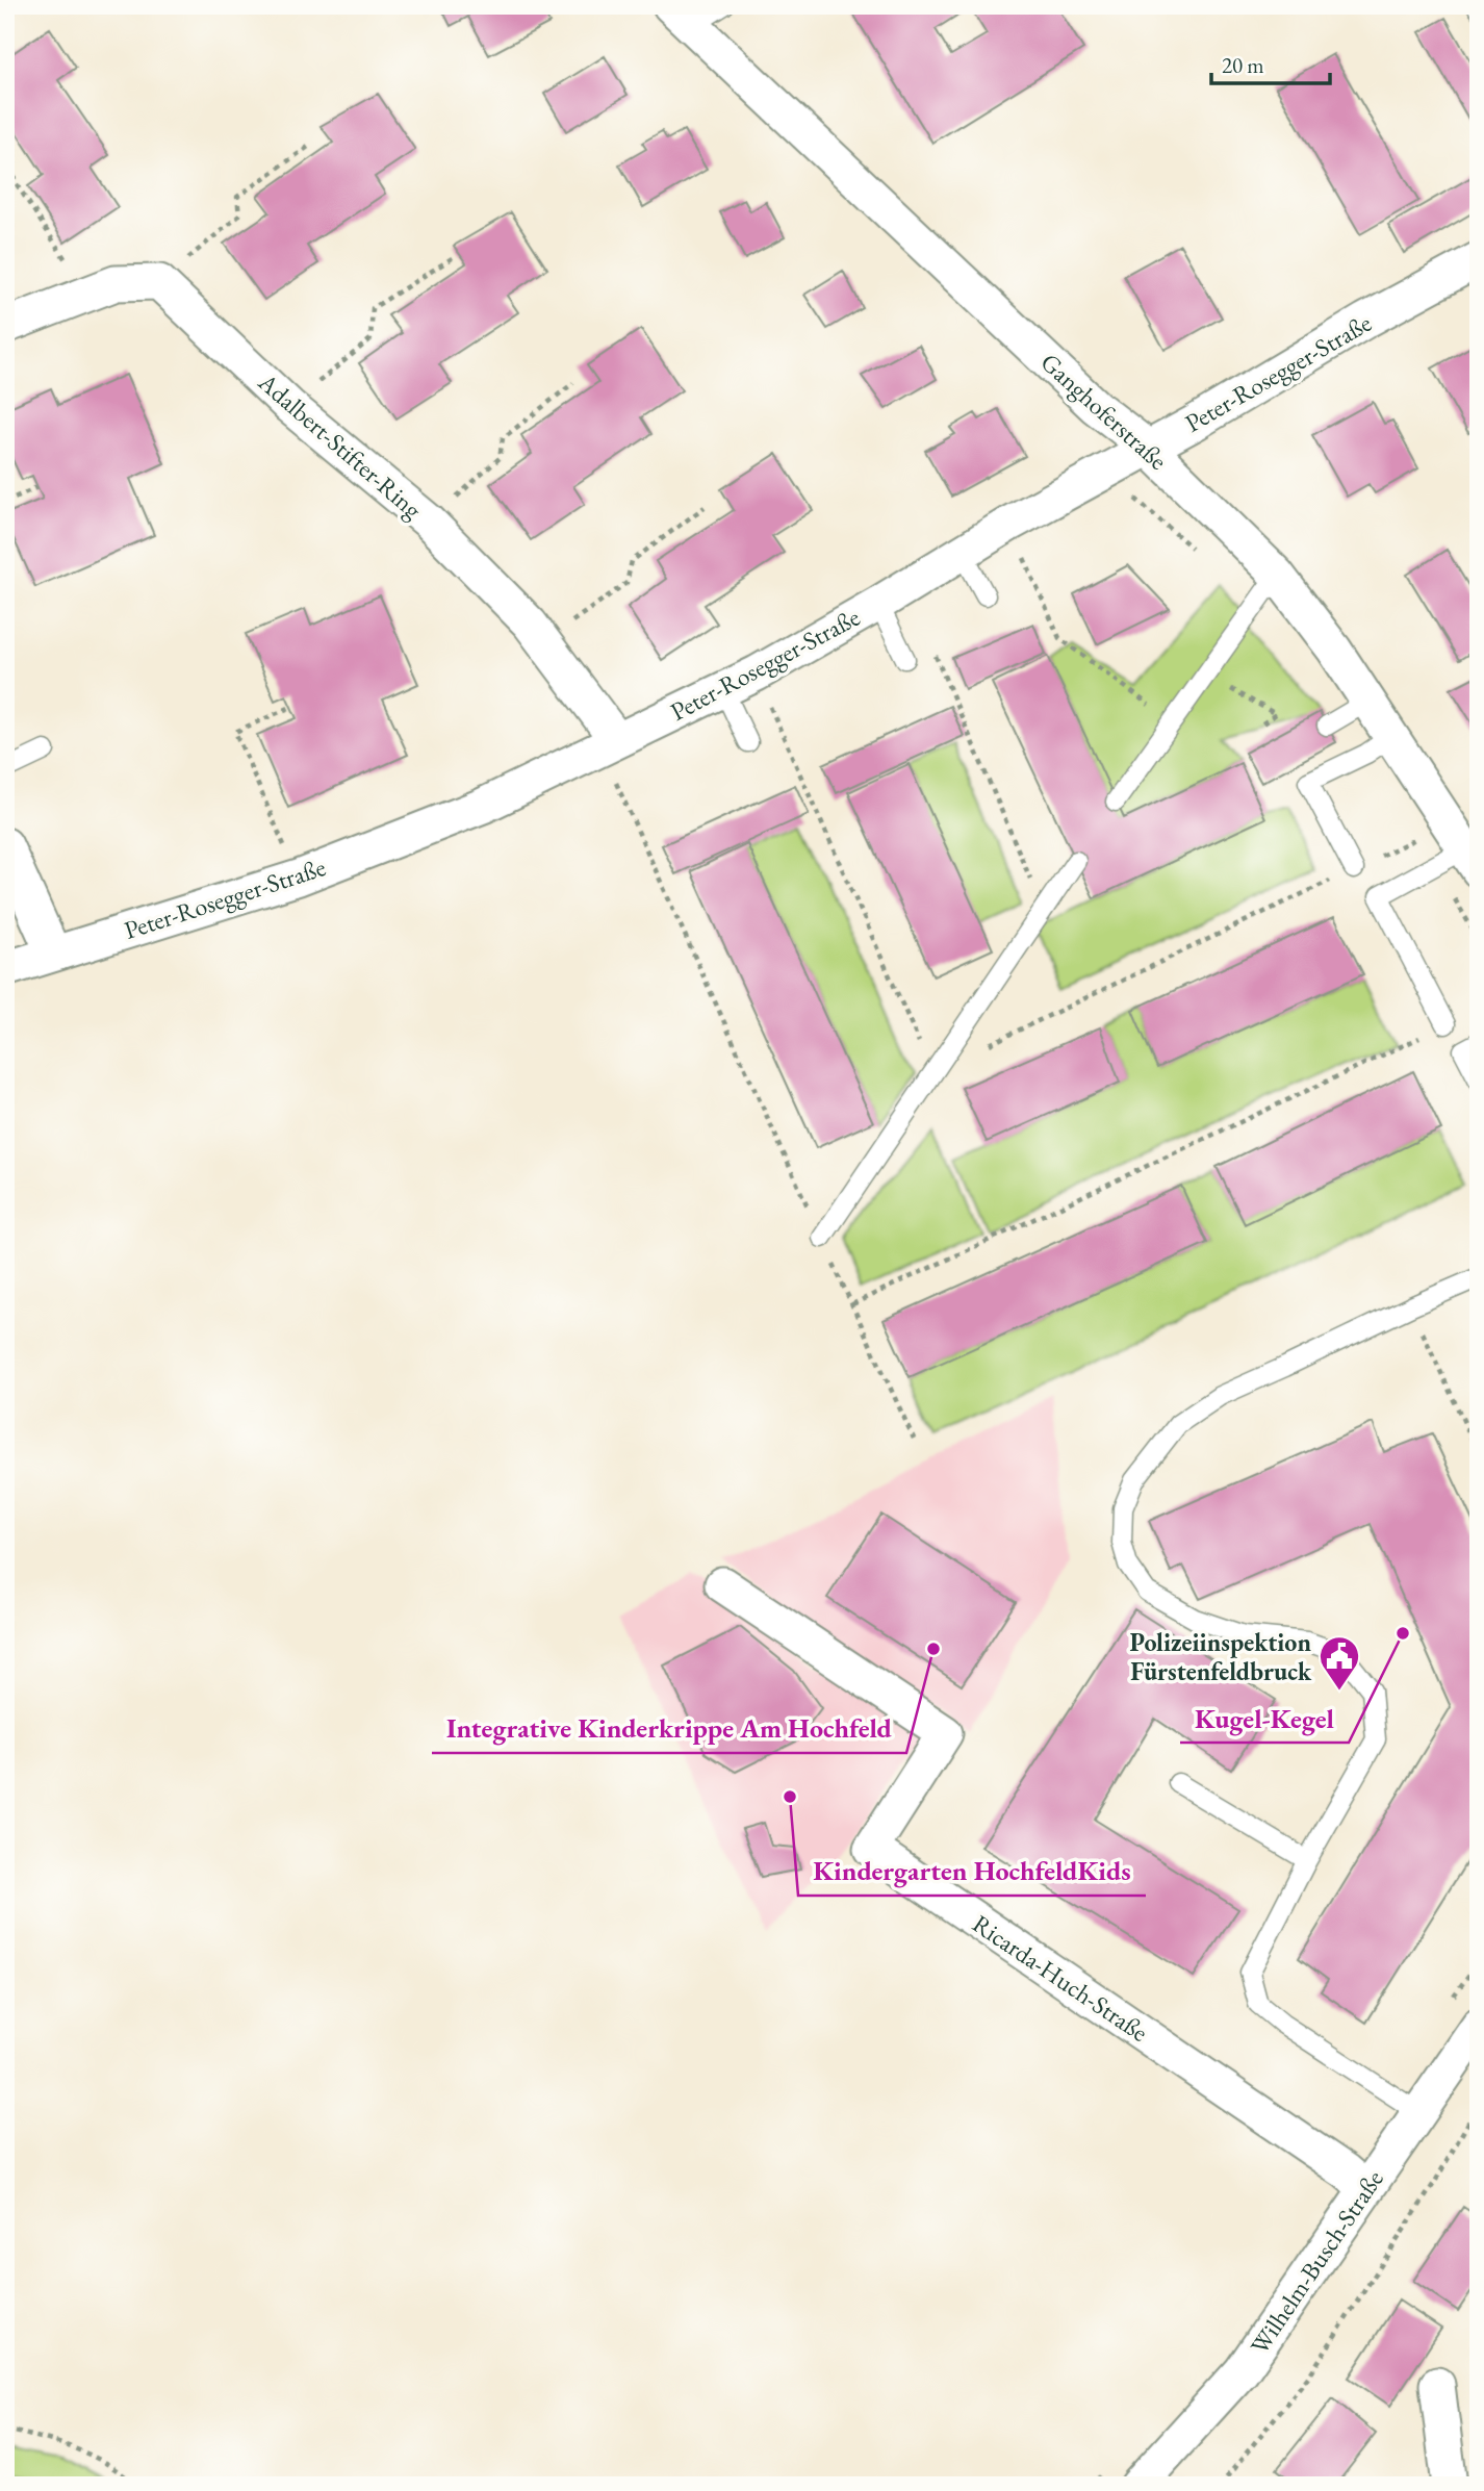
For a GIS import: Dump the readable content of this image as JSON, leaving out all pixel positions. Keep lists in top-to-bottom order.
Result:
{
  "streets": {
    "street": [
      "Peter-Rosegger-Straße",
      "Ganghoferstraße",
      "Adalbert-Stifter-Ring",
      "Ricarda-Huch-Straße",
      "Wilhelm-Busch-Straße"
    ]
  },
  "crossings": [
    ["Peter-Rosegger-Straße", "Ganghoferstraße"],
    ["Peter-Rosegger-Straße", "Adalbert-Stifter-Ring"],
    ["Ricarda-Huch-Straße", "Wilhelm-Busch-Straße"]
  ],
  "places": {
    "other": ["Kugel-Kegel", "Integrative Kinderkrippe Am Hochfeld", "Kindergarten HochfeldKids"],
    "public building": ["Polizeiinspektion Fürstenfeldbruck"]
  },
  "scale_bar": "20 m"
}
